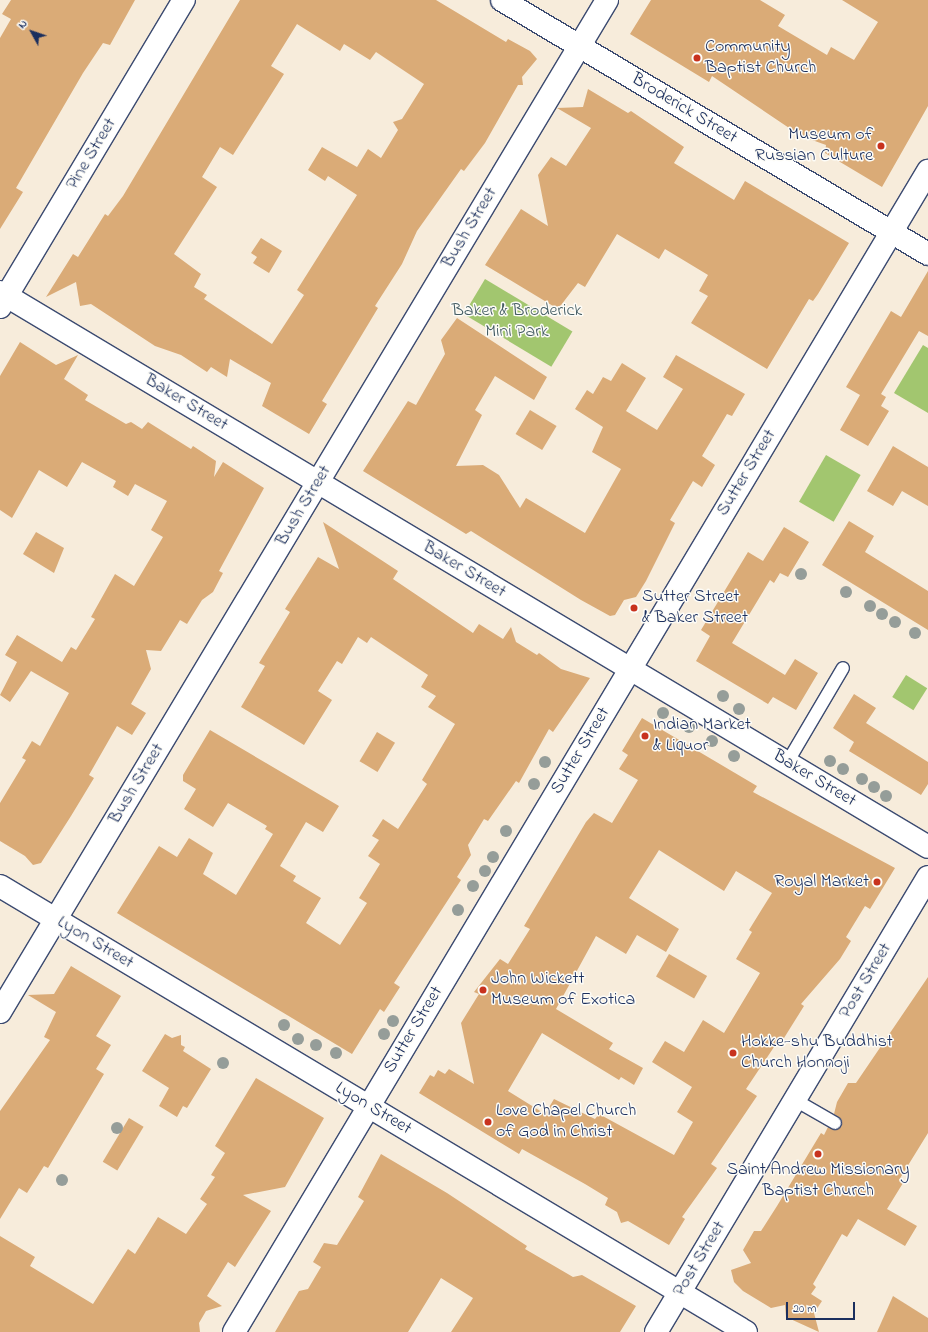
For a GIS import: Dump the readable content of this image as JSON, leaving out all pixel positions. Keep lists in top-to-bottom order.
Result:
{
  "streets": {
    "street": [
      "Broderick Street",
      "Pine Street",
      "Bush Street",
      "Baker Street",
      "Sutter Street",
      "Lyon Street",
      "Post Street"
    ]
  },
  "crossings": [
    ["Broderick Street", "Bush Street"],
    ["Broderick Street", "Sutter Street"],
    ["Pine Street", "Baker Street"],
    ["Bush Street", "Baker Street"],
    ["Bush Street", "Lyon Street"],
    ["Baker Street", "Sutter Street"],
    ["Sutter Street", "Lyon Street"],
    ["Lyon Street", "Post Street"]
  ],
  "parks": ["Baker & Broderick Mini Park"],
  "places": [
    "Community Baptist Church",
    "Museum of Russian Culture",
    "Sutter Street & Baker Street",
    "Indian Market & Liquor",
    "Royal Market",
    "John Wickett Museum of Exotica",
    "Hokke-shu Buddhist Church Honnoji",
    "Love Chapel Church of God in Christ",
    "Saint Andrew Missionary Baptist Church"
  ],
  "scale_bar": "20 m",
  "north": "top left"
}
